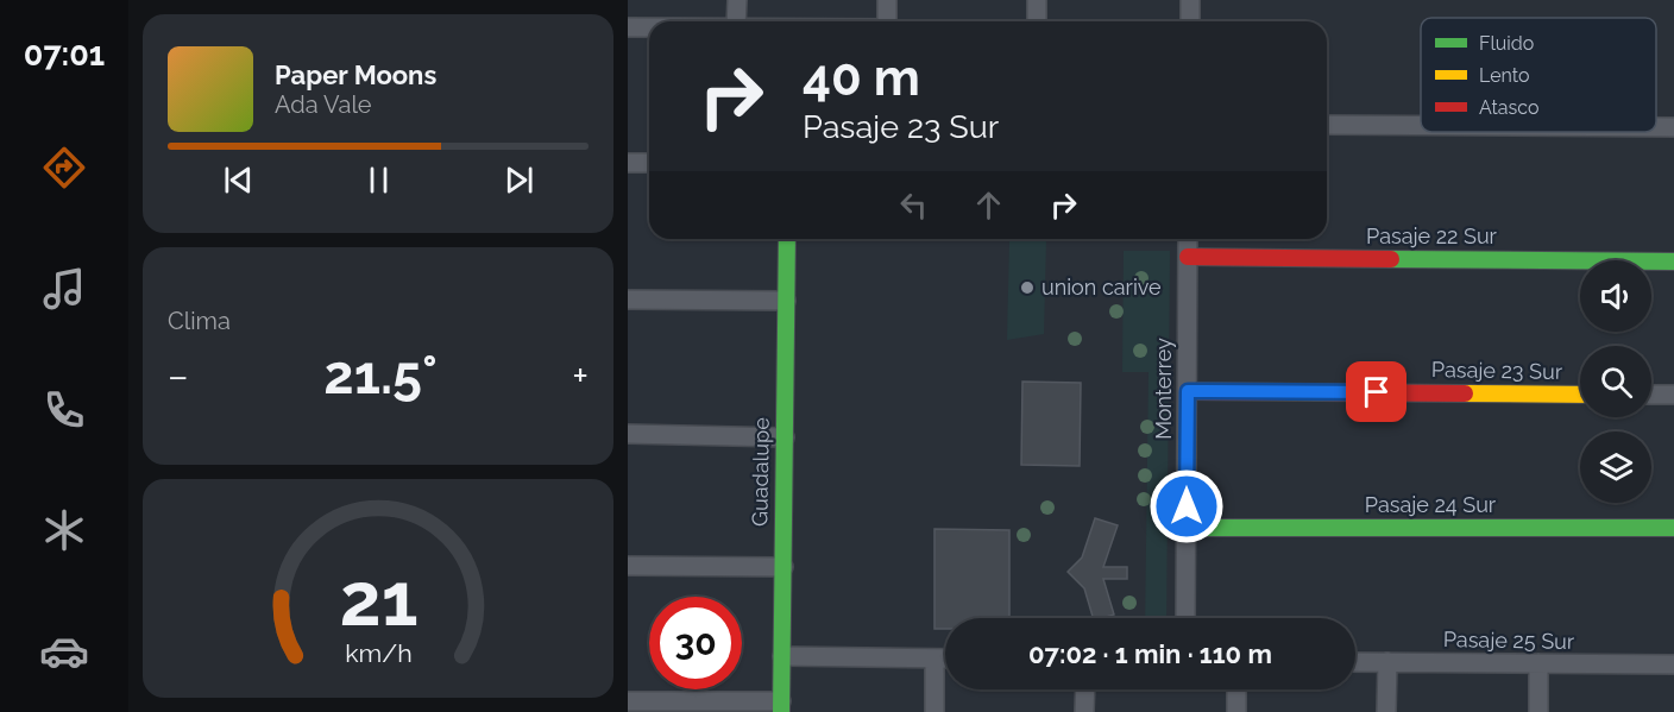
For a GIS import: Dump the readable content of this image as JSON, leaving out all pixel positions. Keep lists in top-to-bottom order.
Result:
{
  "streets": {
    "street": [
      "Pasaje 22 Sur",
      "Pasaje 23 Sur",
      "Monterrey",
      "Guadalupe",
      "Pasaje 24 Sur",
      "Pasaje 25 Sur"
    ]
  },
  "crossings": [
    ["Pasaje 22 Sur", "Monterrey"],
    ["Pasaje 23 Sur", "Monterrey"],
    ["Monterrey", "Pasaje 24 Sur"]
  ],
  "places": ["union carive"],
  "legend": ["Fluido", "Lento", "Atasco"],
  "page": {
    "tabs": "07:01",
    "turn": ["40 m", "Pasaje 23 Sur"],
    "song": ["Paper Moons", "Ada Vale"],
    "tile": "Clima",
    "heat": ["−", "21.5°", "+"],
    "limit": "30",
    "trip": "07:02 · 1 min · 110 m",
    "gauge": ["21", "km/h"]
  }
}
